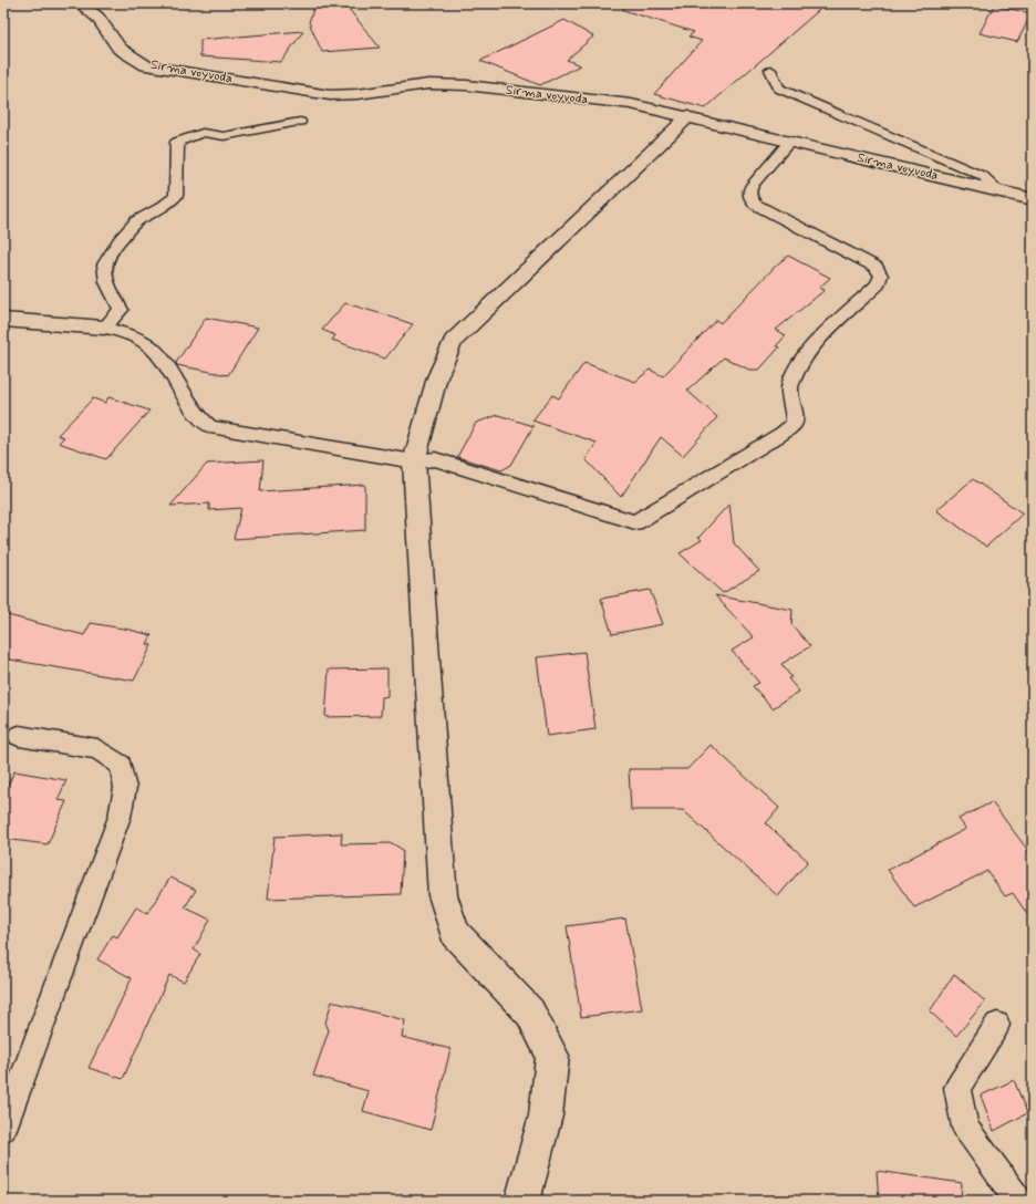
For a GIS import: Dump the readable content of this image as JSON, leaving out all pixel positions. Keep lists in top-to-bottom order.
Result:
{
  "streets": {
    "street": ["Sirma voyvoda"]
  }
}
